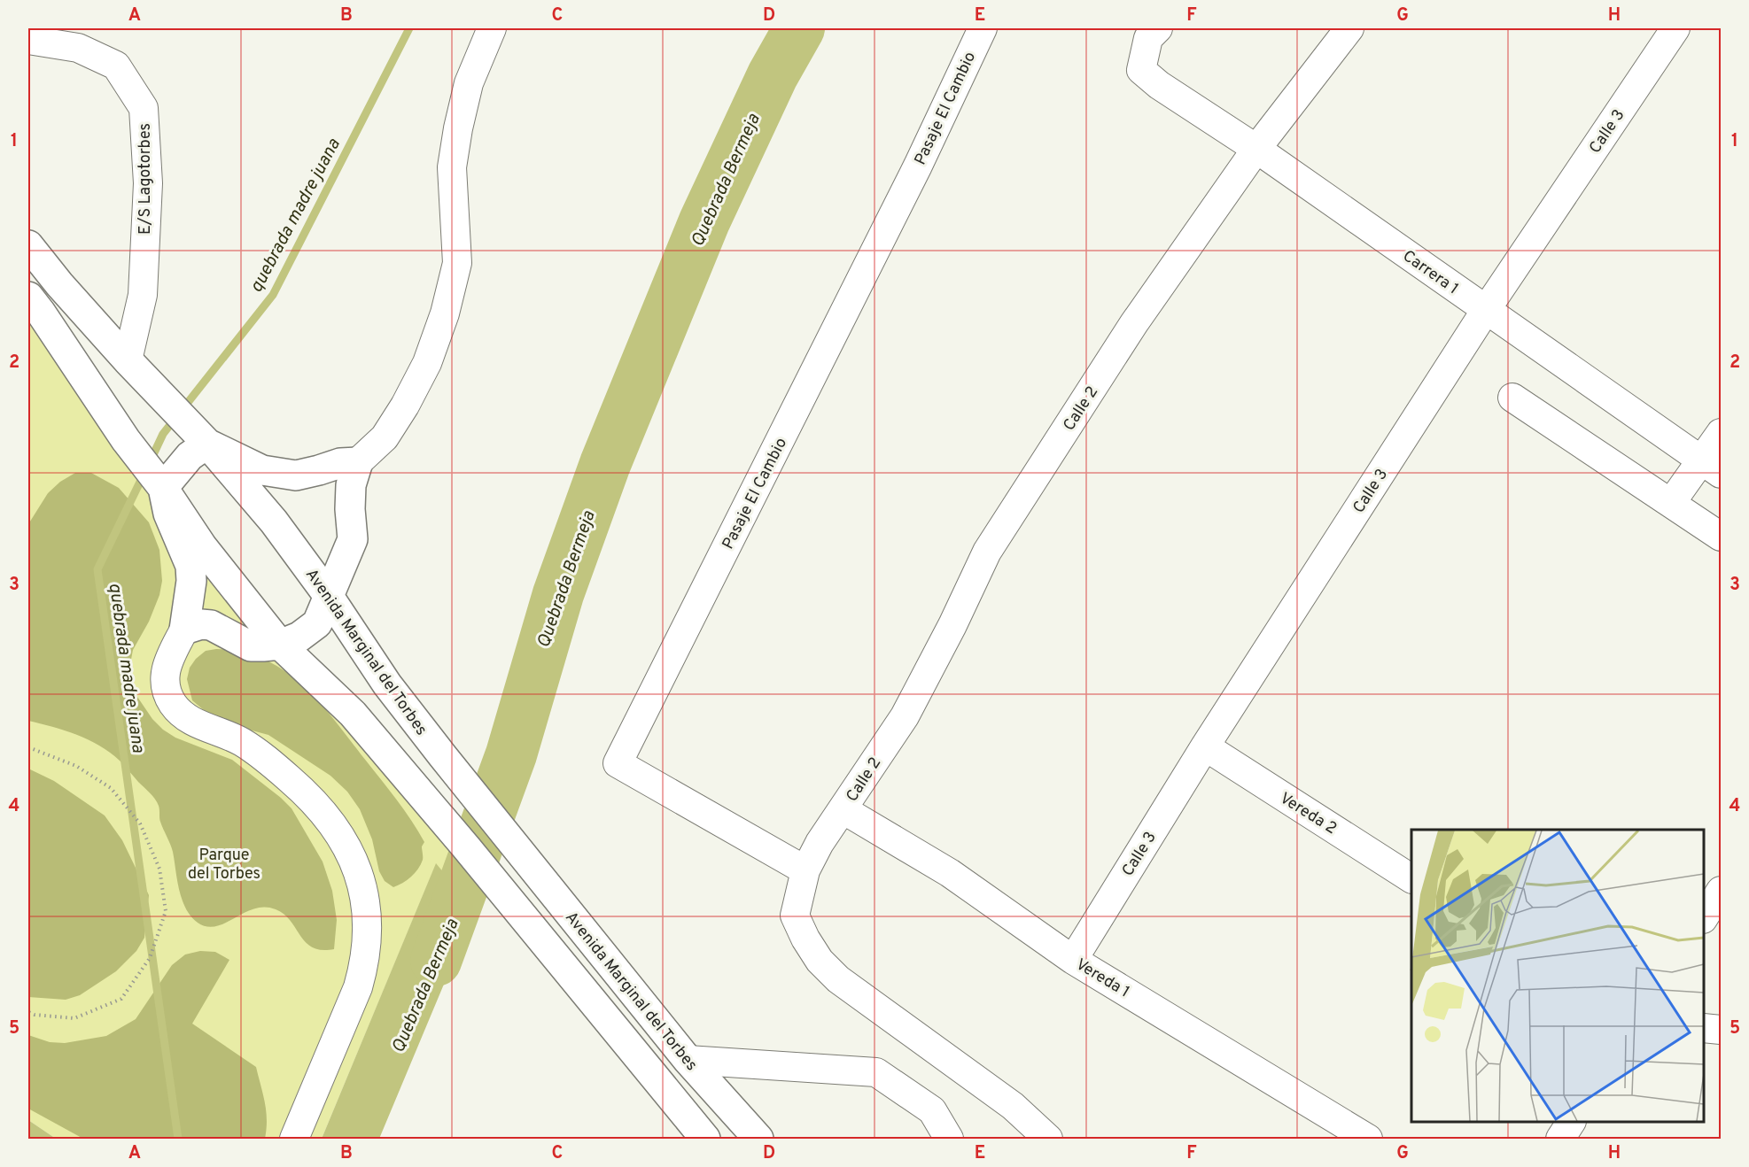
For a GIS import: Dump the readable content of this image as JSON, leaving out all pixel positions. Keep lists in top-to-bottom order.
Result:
{
  "streets": {
    "highway": ["Avenida Marginal del Torbes"],
    "street": [
      "Pasaje El Cambio",
      "Calle 3",
      "E/S Lagotorbes",
      "Carrera 1",
      "Calle 2",
      "Vereda 2",
      "Vereda 1"
    ]
  },
  "crossings": [
    ["Pasaje El Cambio", "Calle 2"],
    ["Calle 3", "Carrera 1"],
    ["Calle 3", "Vereda 2"],
    ["Calle 3", "Vereda 1"],
    ["E/S Lagotorbes", "Avenida Marginal del Torbes"],
    ["Carrera 1", "Calle 2"],
    ["Calle 2", "Vereda 1"]
  ],
  "water": ["Quebrada Bermeja", "quebrada madre juana"],
  "parks": ["Parque del Torbes"],
  "grid": {
    "columns": [
      "A",
      "B",
      "C",
      "D",
      "E",
      "F",
      "G",
      "H"
    ],
    "rows": [
      "1",
      "2",
      "3",
      "4",
      "5"
    ]
  }
}
